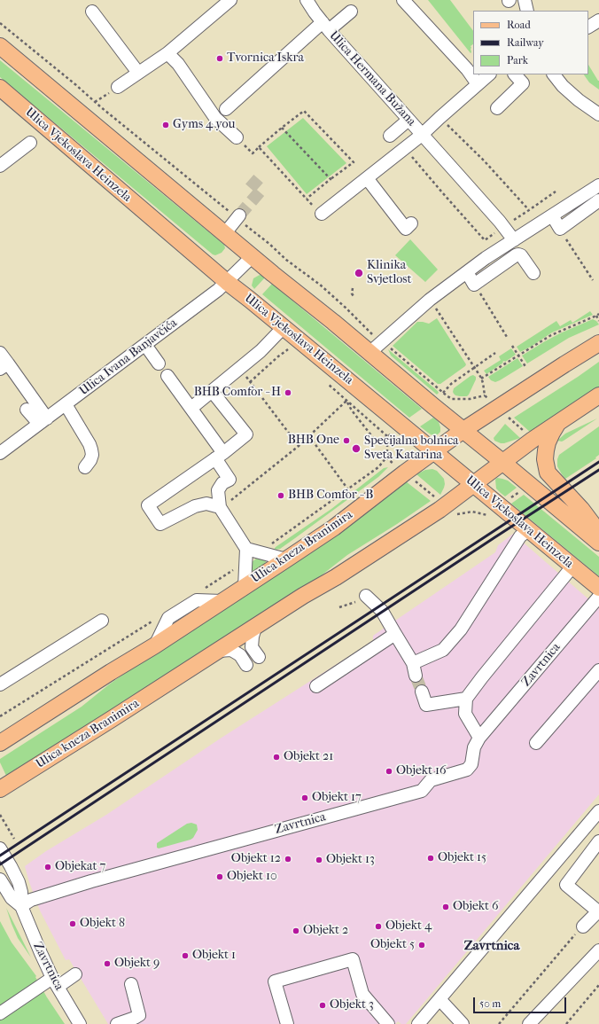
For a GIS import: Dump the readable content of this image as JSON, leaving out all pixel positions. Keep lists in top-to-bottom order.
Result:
{
  "streets": {
    "main road": ["Ulica Vjekoslava Heinzela", "Ulica kneza Branimira"],
    "street": ["Ulica Hermana Bužana", "Ulica Ivana Banjavčića", "Zavrtnica"]
  },
  "crossings": [
    ["Ulica Vjekoslava Heinzela", "Ulica Ivana Banjavčića"],
    ["Ulica Vjekoslava Heinzela", "Ulica kneza Branimira"]
  ],
  "districts": ["Zavrtnica"],
  "places": [
    "Tvornica Iskra",
    "Gyms 4 you",
    "Klinika Svjetlost",
    "BHB Comfor - H",
    "BHB One",
    "Specijalna bolnica Sveta Katarina",
    "BHB Comfor - B",
    "Objekt 21",
    "Objekt 16",
    "Objekt 17",
    "Objekt 15",
    "Objekt 12",
    "Objekt 13",
    "Objekat 7",
    "Objekt 10",
    "Objekt 6",
    "Objekt 8",
    "Objekt 4",
    "Objekt 2",
    "Objekt 5",
    "Objekt 1",
    "Objekt 9",
    "Objekt 3"
  ],
  "legend": ["Road", "Railway", "Park"],
  "scale_bar": "50 m"
}
